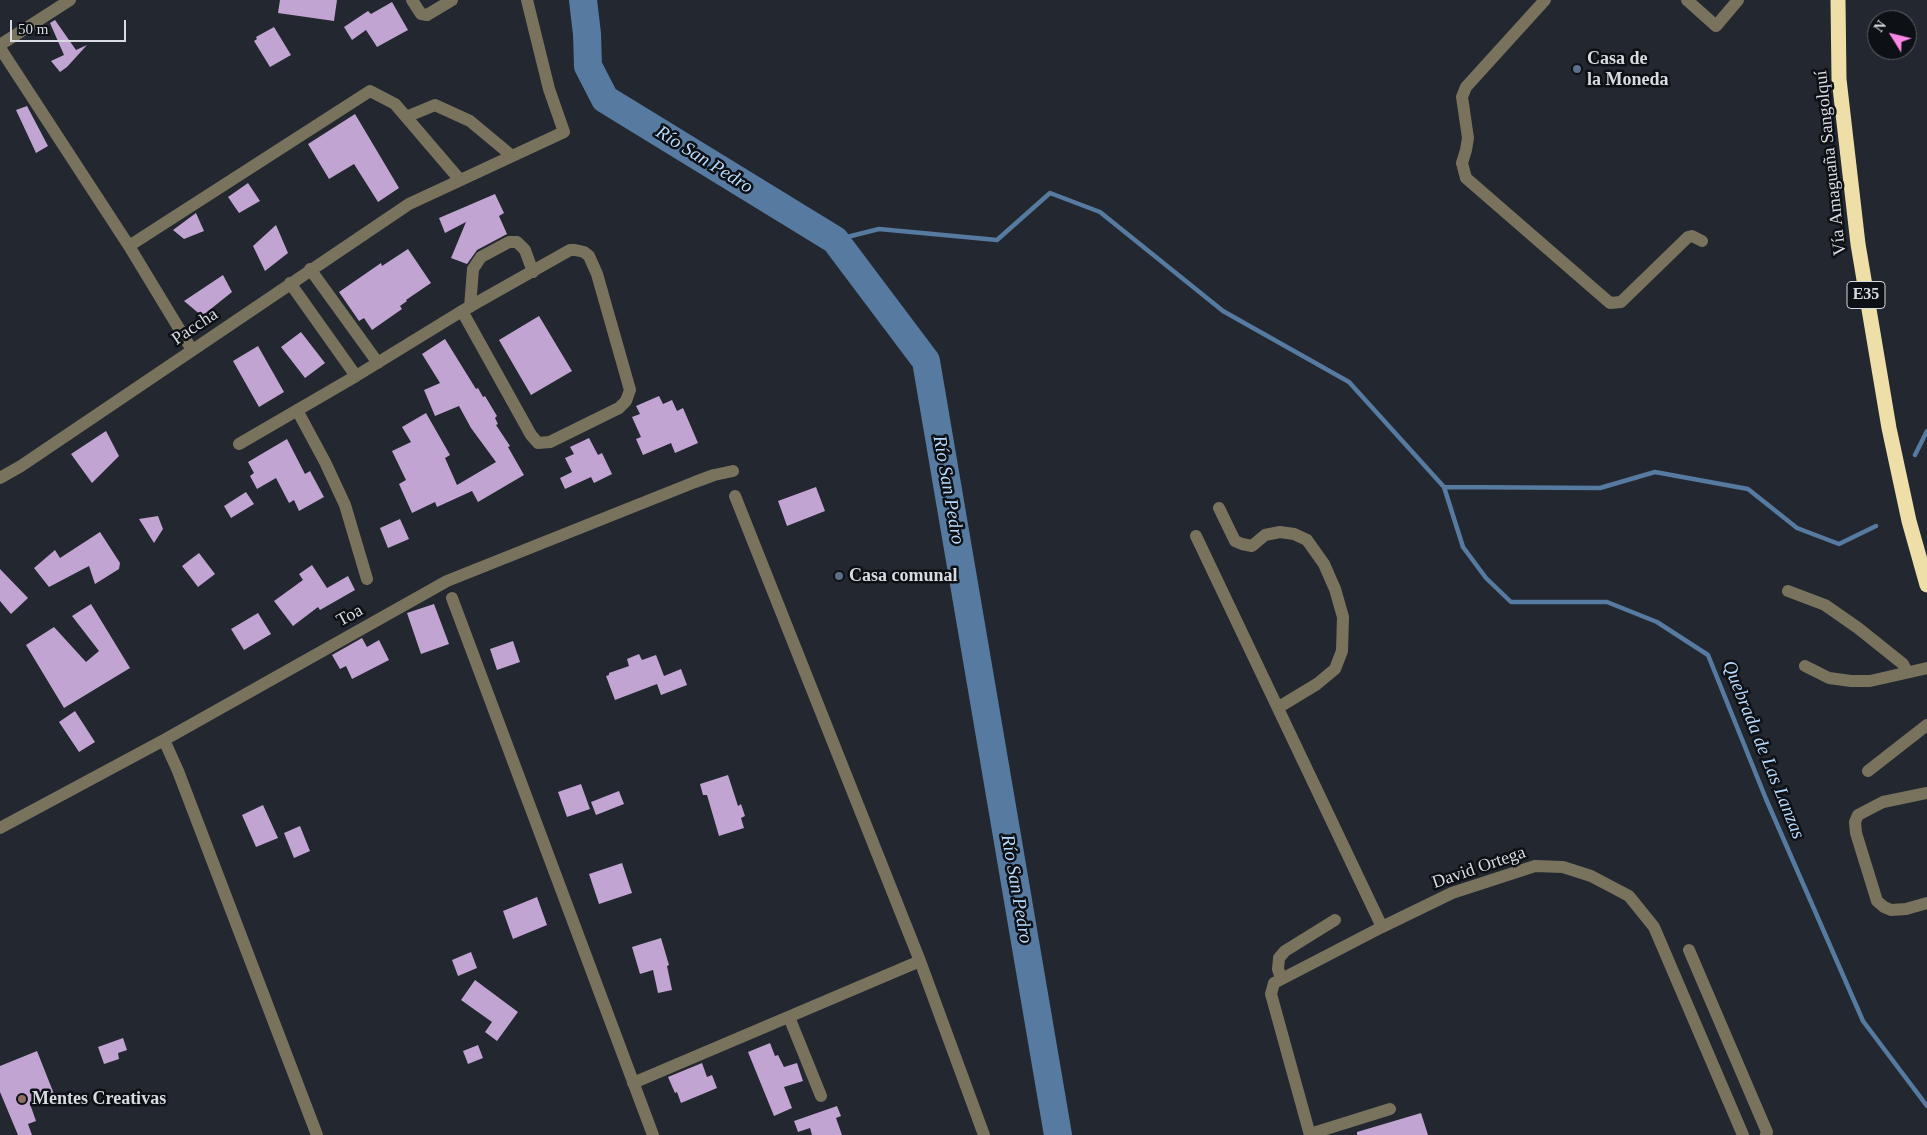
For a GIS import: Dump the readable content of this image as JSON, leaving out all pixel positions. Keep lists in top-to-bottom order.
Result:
{
  "streets": {
    "highway": ["Vía Amaguaña Sangolquí", "E35"],
    "street": ["Paccha", "Toa", "David Ortega"]
  },
  "water": ["Río San Pedro", "Quebrada de Las Lanzas"],
  "places": ["Casa de la Moneda", "Casa comunal", "Mentes Creativas"],
  "scale_bar": "50 m",
  "north": "top left"
}
